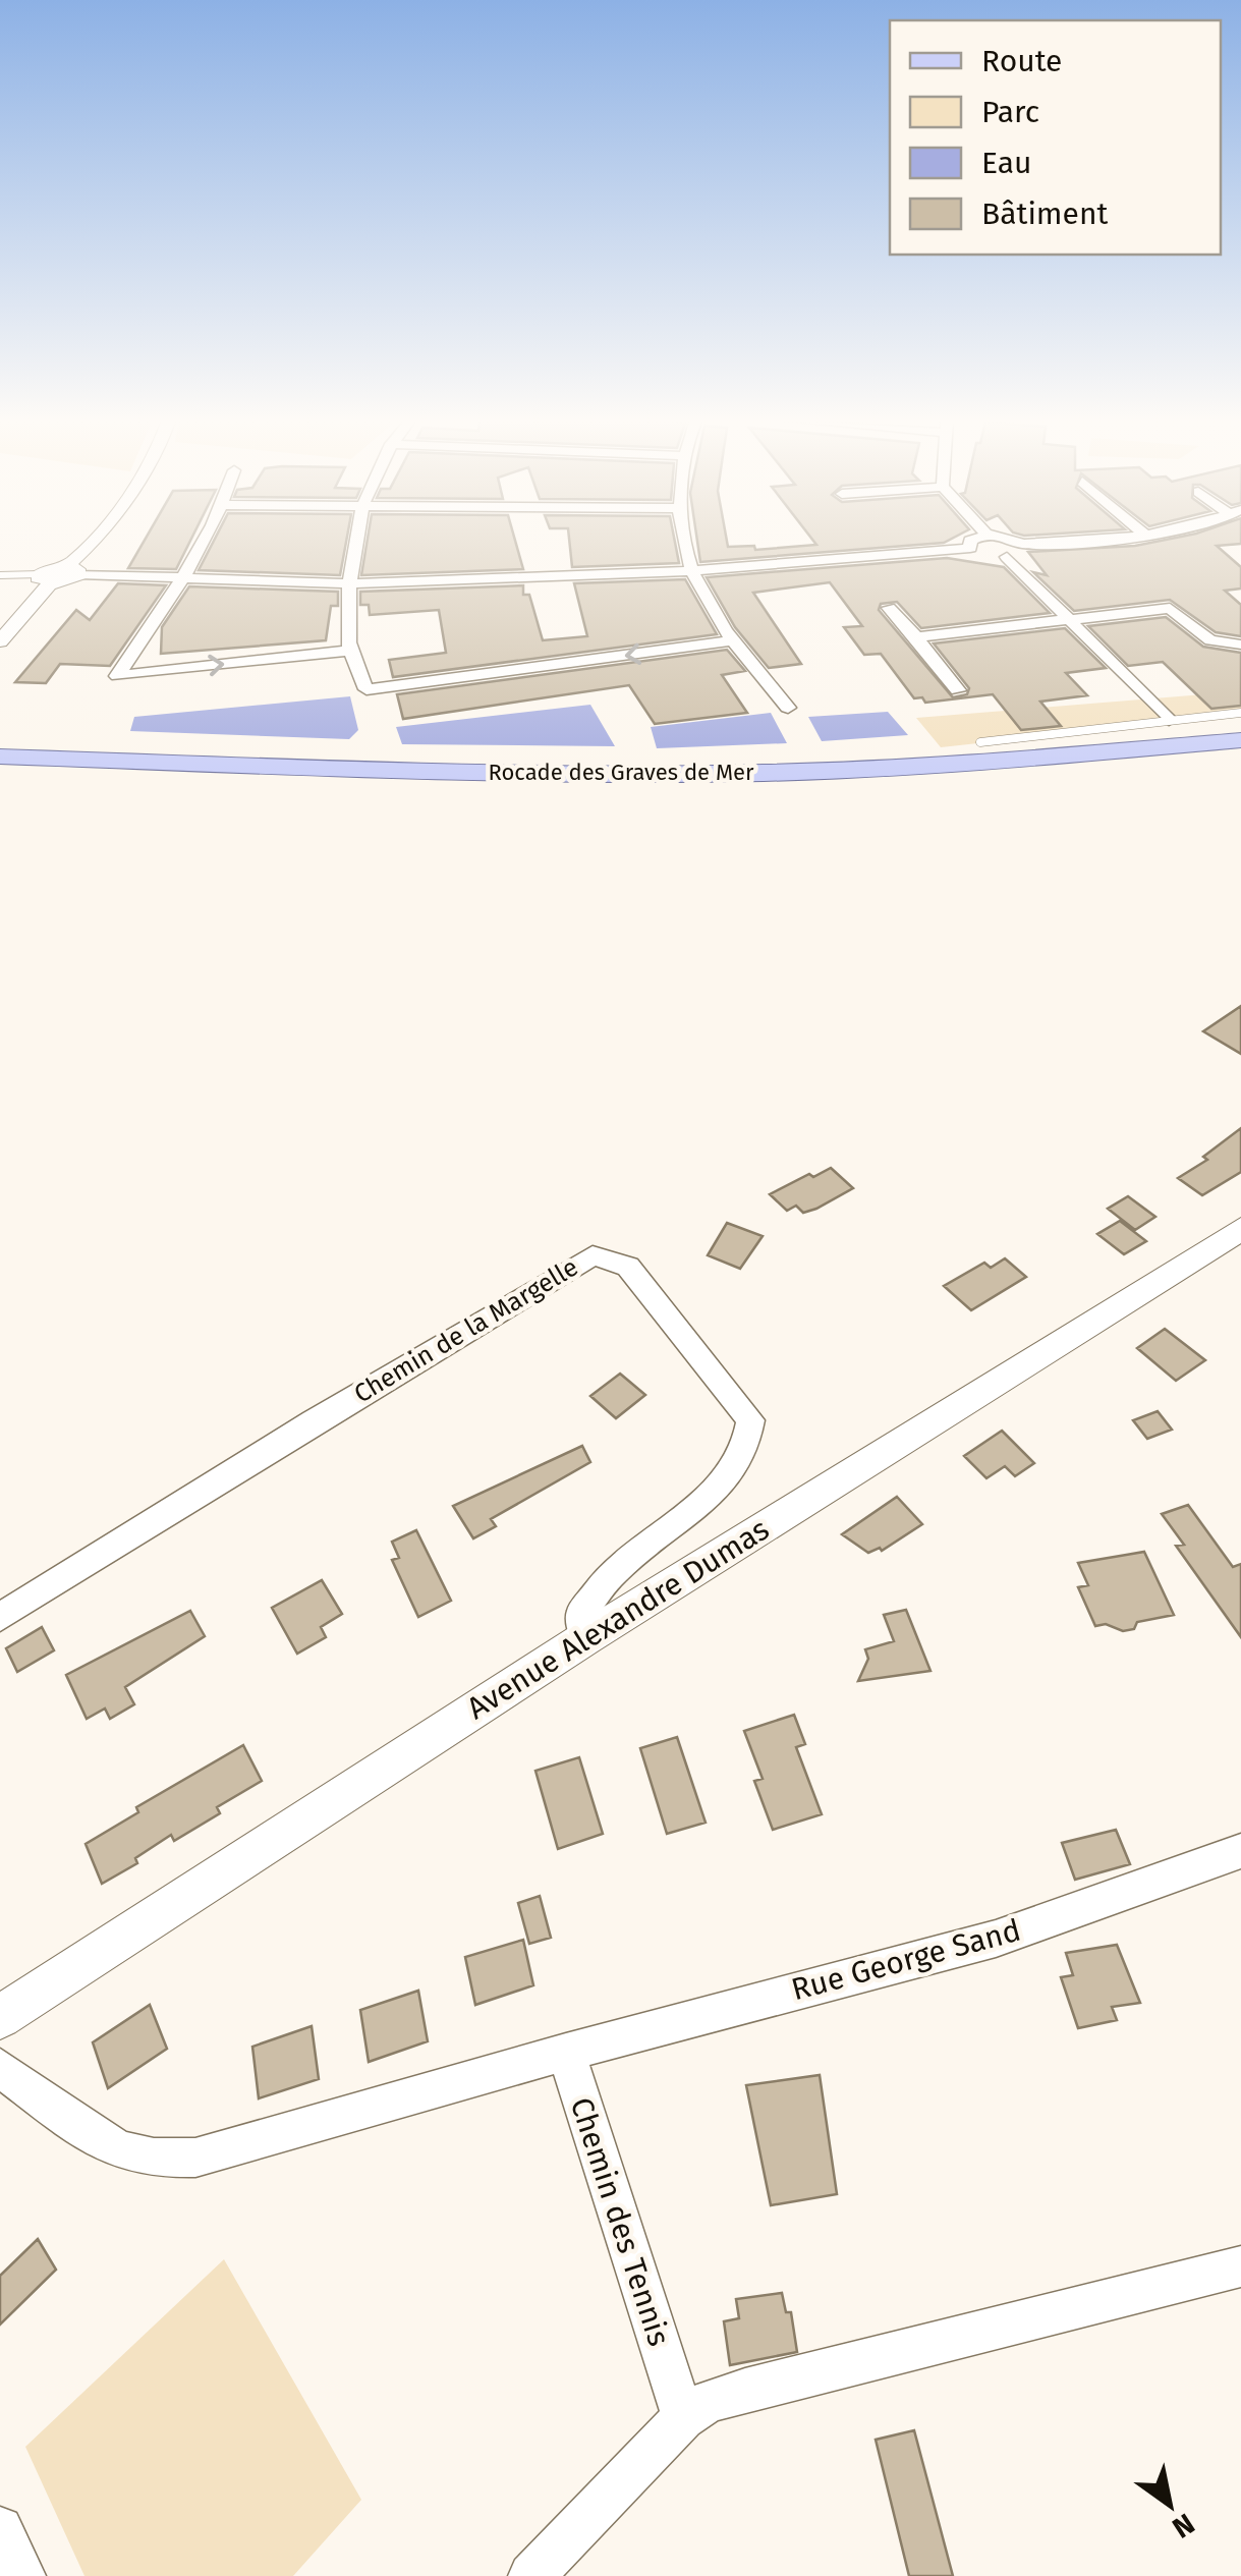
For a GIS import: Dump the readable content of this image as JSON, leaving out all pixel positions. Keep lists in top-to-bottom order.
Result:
{
  "streets": {
    "main road": ["Rocade des Graves de Mer"],
    "street": [
      "Chemin de la Margelle",
      "Avenue Alexandre Dumas",
      "Rue George Sand",
      "Chemin des Tennis"
    ]
  },
  "crossings": [
    ["Chemin de la Margelle", "Avenue Alexandre Dumas"],
    ["Rue George Sand", "Chemin des Tennis"]
  ],
  "legend": [
    "Route",
    "Parc",
    "Eau",
    "Bâtiment"
  ],
  "north": "bottom right"
}
